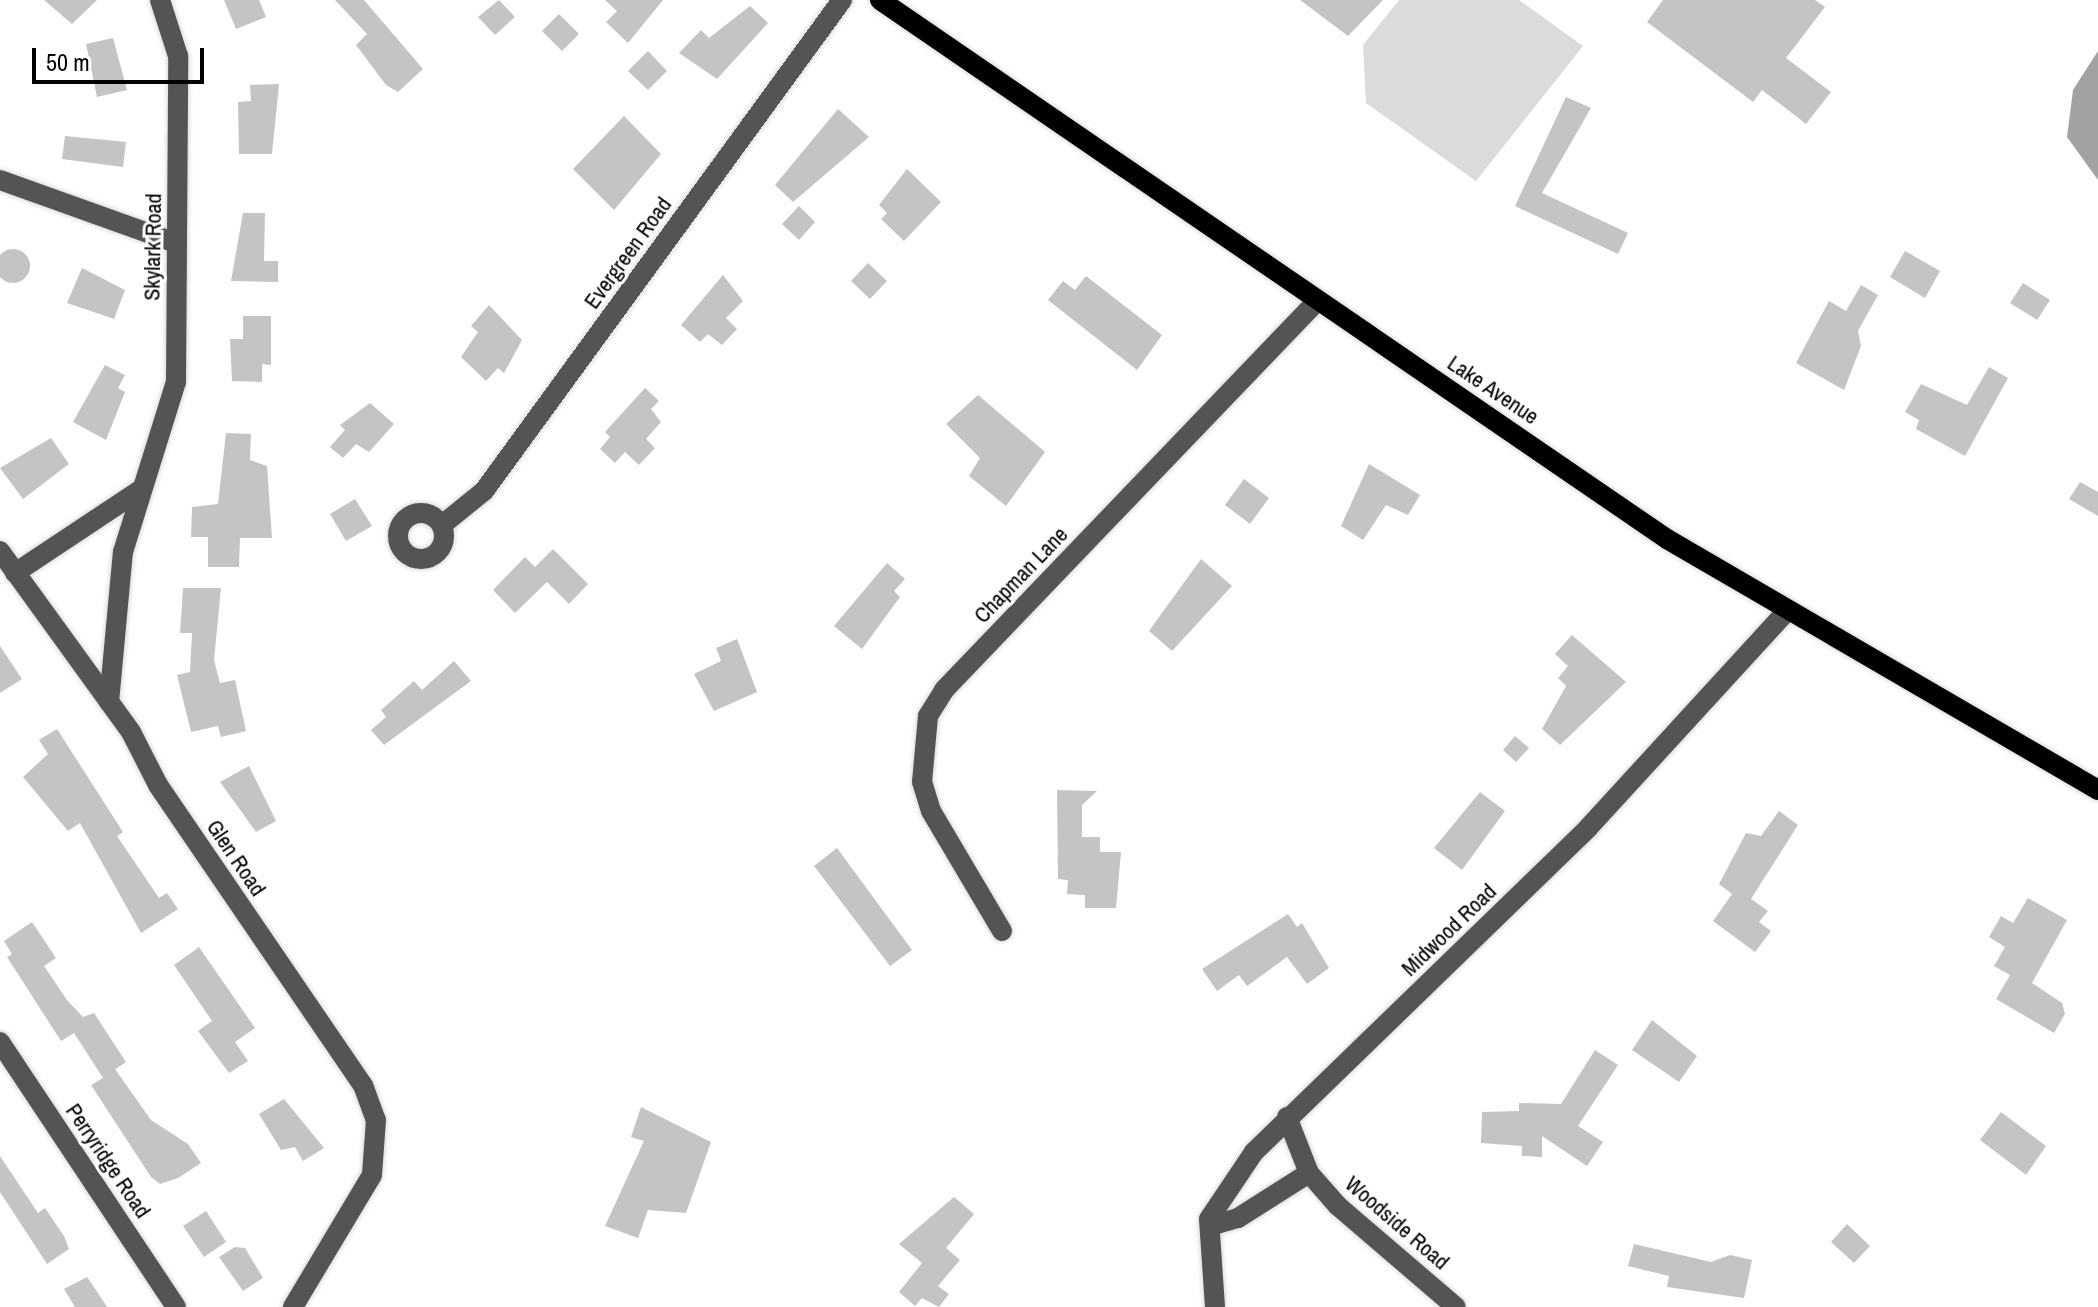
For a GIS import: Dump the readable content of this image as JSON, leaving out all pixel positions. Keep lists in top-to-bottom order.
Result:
{
  "streets": {
    "main road": ["Lake Avenue"],
    "street": [
      "Skylark Road",
      "Evergreen Road",
      "Chapman Lane",
      "Glen Road",
      "Midwood Road",
      "Perryridge Road",
      "Woodside Road"
    ]
  },
  "crossings": [
    ["Skylark Road", "Glen Road"],
    ["Lake Avenue", "Chapman Lane"],
    ["Lake Avenue", "Midwood Road"],
    ["Midwood Road", "Woodside Road"]
  ],
  "scale_bar": "50 m"
}
